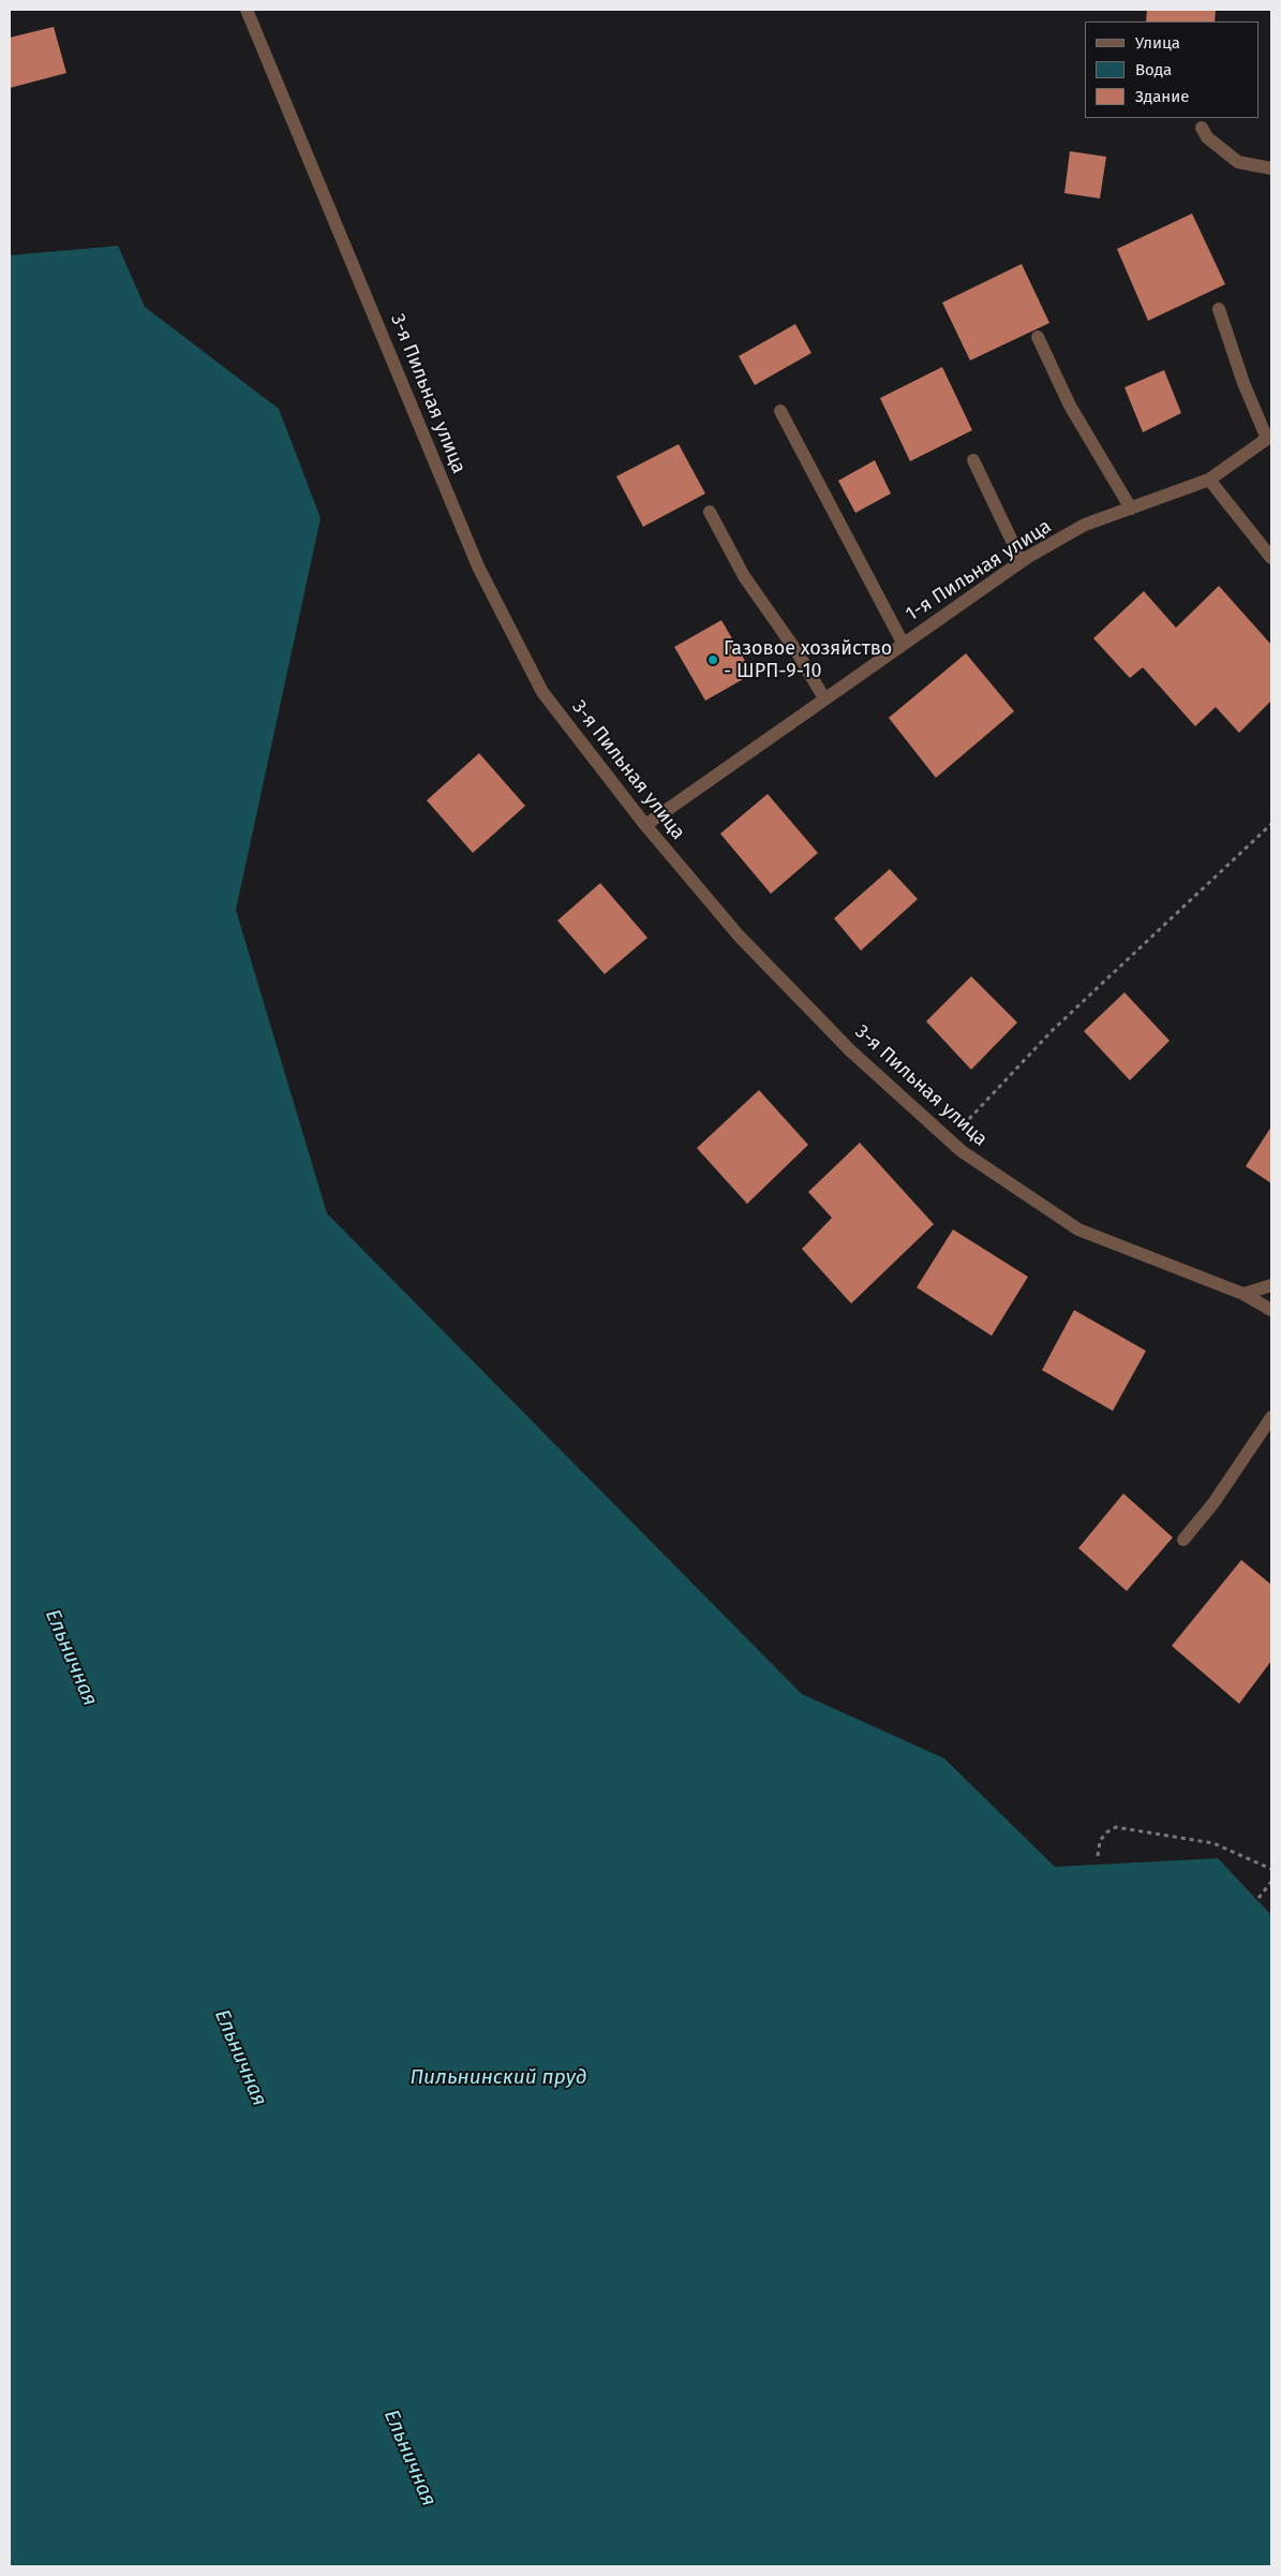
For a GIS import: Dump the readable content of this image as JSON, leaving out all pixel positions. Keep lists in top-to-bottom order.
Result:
{
  "streets": {
    "street": ["3-я Пильная улица", "1-я Пильная улица"]
  },
  "crossings": [
    ["3-я Пильная улица", "1-я Пильная улица"]
  ],
  "water": ["Ельничная", "Пильнинский пруд"],
  "places": ["Газовое хозяйство - ШРП-9-10"],
  "legend": ["Улица", "Вода", "Здание"]
}
